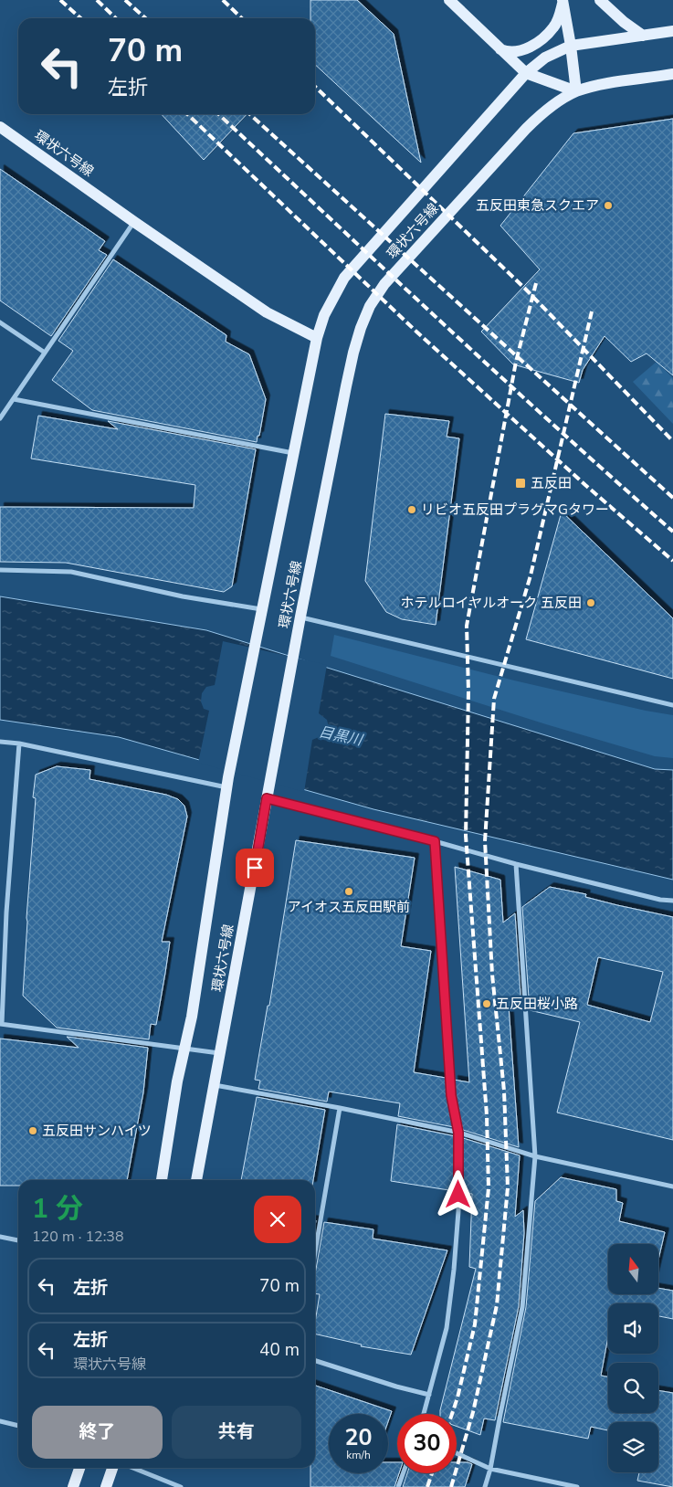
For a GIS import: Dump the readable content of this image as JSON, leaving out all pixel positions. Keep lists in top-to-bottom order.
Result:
{
  "streets": {
    "main road": ["環状六号線"]
  },
  "water": ["目黒川"],
  "places": {
    "other": [
      "五反田東急スクエア",
      "リビオ五反田プラグマGタワー",
      "ホテルロイヤルオーク 五反田",
      "アイオス五反田駅前",
      "五反田桜小路",
      "五反田サンハイツ"
    ],
    "transit": ["五反田"]
  },
  "north": "top",
  "page": {
    "turn": ["70 m", "左折"],
    "heading": ["1 分", "120 m · 12:38"],
    "list": [
      {
        "name": "左折",
        "value": "70 m"
      },
      {
        "name": "左折",
        "note": "環状六号線",
        "value": "40 m"
      }
    ],
    "buttons": ["終了", "共有"],
    "speed": "20 km/h",
    "limit": "30"
  }
}
